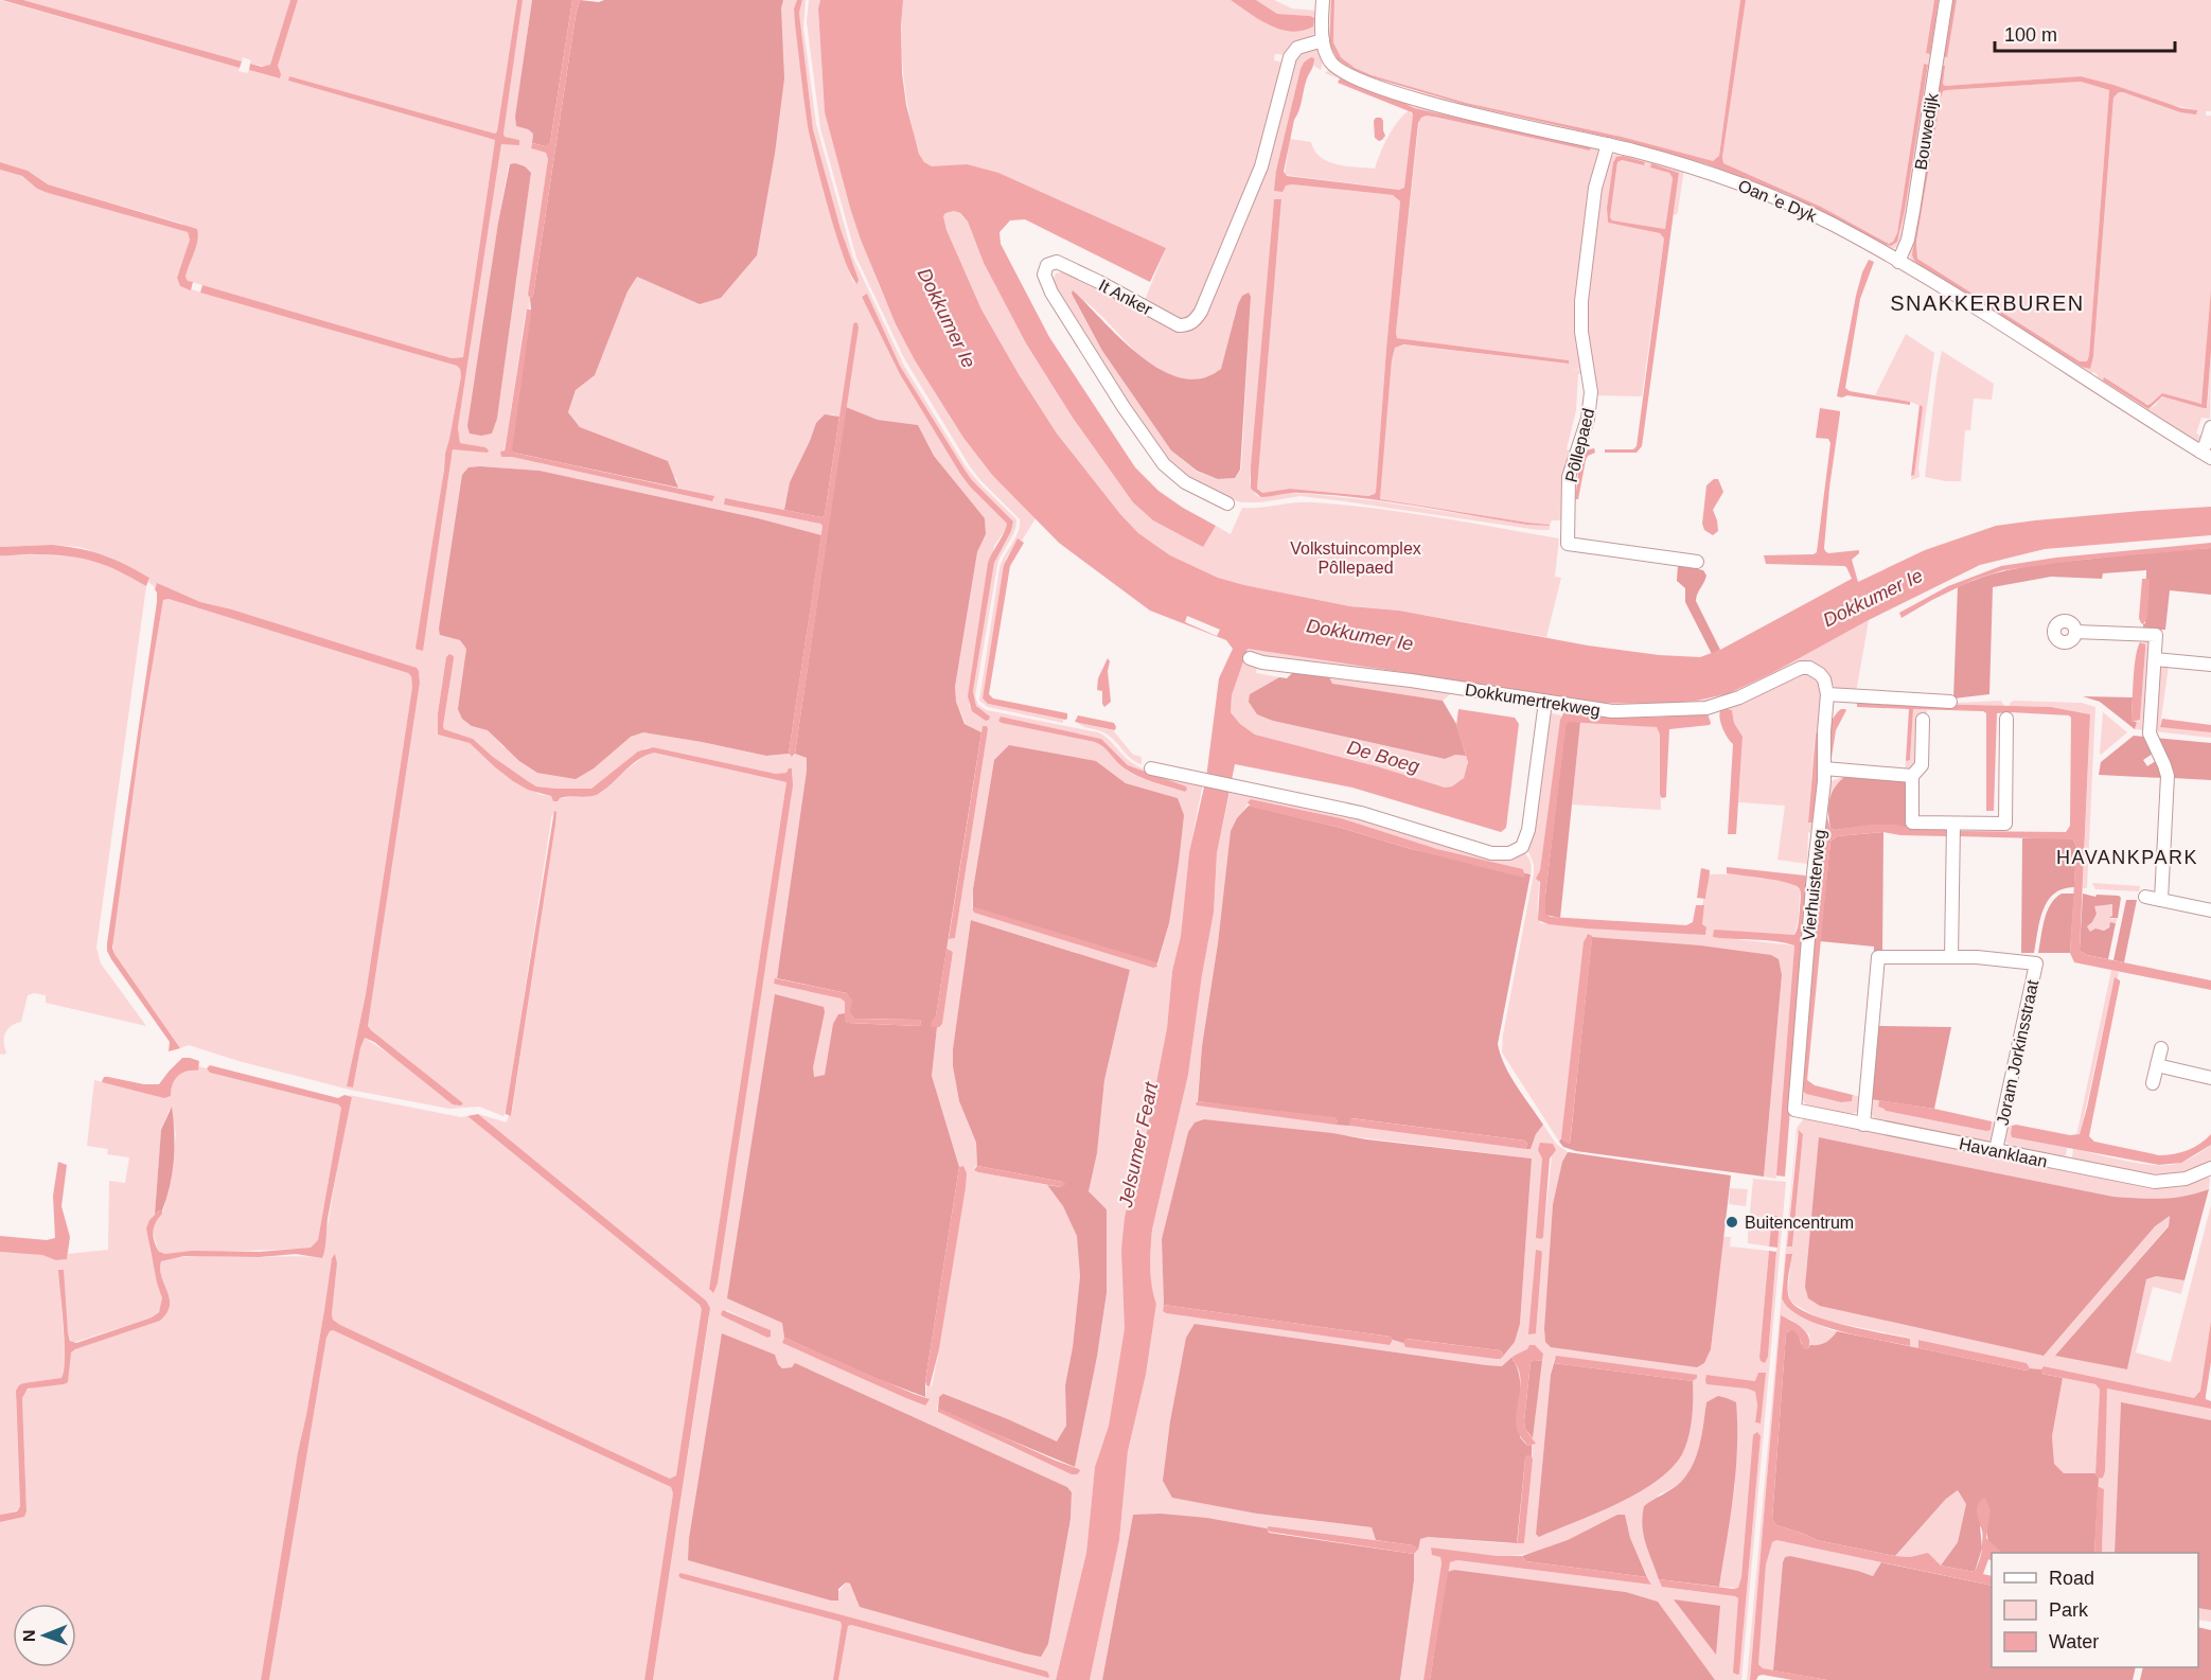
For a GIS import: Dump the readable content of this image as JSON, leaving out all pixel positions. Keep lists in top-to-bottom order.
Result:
{
  "streets": {
    "street": [
      "Bouwedijk",
      "Oan 'e Dyk",
      "It Anker",
      "Pôllepaed",
      "Dokkumertrekweg",
      "Vierhuisterweg",
      "Joram Jorkinsstraat",
      "Havanklaan"
    ]
  },
  "crossings": [
    ["Bouwedijk", "Oan 'e Dyk"],
    ["Oan 'e Dyk", "It Anker"],
    ["Oan 'e Dyk", "Pôllepaed"],
    ["Dokkumertrekweg", "Vierhuisterweg"],
    ["Vierhuisterweg", "Havanklaan"],
    ["Joram Jorkinsstraat", "Havanklaan"]
  ],
  "districts": ["SNAKKERBUREN", "HAVANKPARK"],
  "water": ["Dokkumer Ie", "De Boeg", "Jelsumer Feart"],
  "parks": ["Volkstuincomplex Pôllepaed"],
  "places": ["Buitencentrum"],
  "legend": ["Road", "Park", "Water"],
  "scale_bar": "100 m",
  "north": "left"
}
